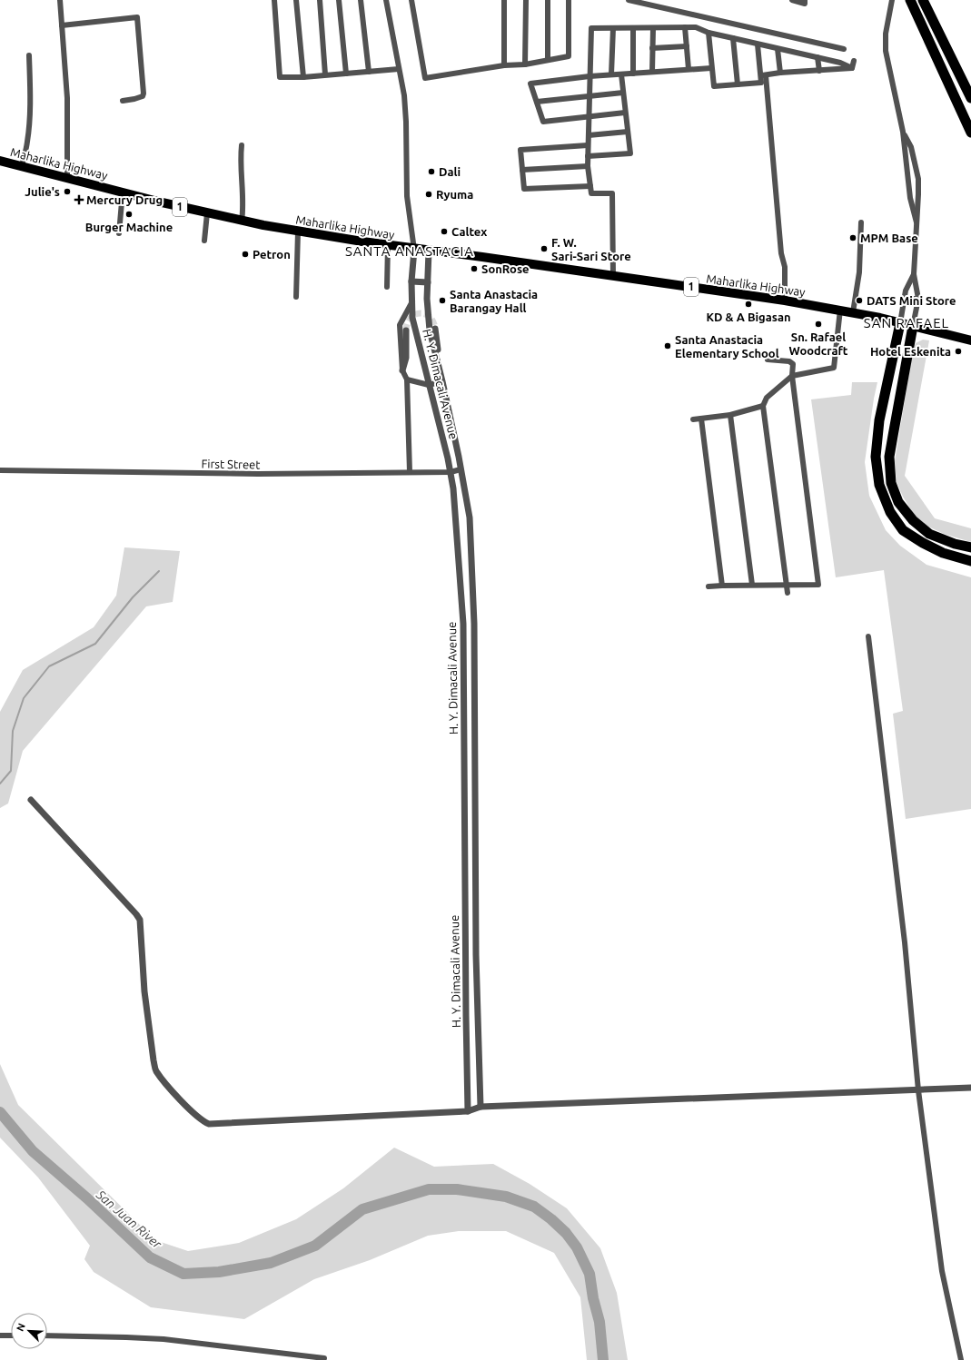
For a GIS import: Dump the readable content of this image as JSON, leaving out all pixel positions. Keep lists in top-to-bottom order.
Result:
{
  "streets": {
    "highway": ["Maharlika Highway", "1"],
    "street": ["H. Y. Dimacali Avenue", "First Street"]
  },
  "crossings": [
    ["Maharlika Highway", "H. Y. Dimacali Avenue"],
    ["H. Y. Dimacali Avenue", "First Street"]
  ],
  "districts": ["SANTA ANASTACIA", "SAN RAFAEL"],
  "water": ["San Juan River"],
  "places": {
    "other": [
      "Dali",
      "Julie's",
      "Ryuma",
      "Burger Machine",
      "Caltex",
      "MPM Base",
      "F. W. Sari-Sari Store",
      "Petron",
      "SonRose",
      "Santa Anastacia Barangay Hall",
      "DATS Mini Store",
      "KD & A Bigasan",
      "Sn. Rafael Woodcraft",
      "Santa Anastacia Elementary School",
      "Hotel Eskenita"
    ],
    "health": ["Mercury Drug"]
  },
  "north": "top left"
}
